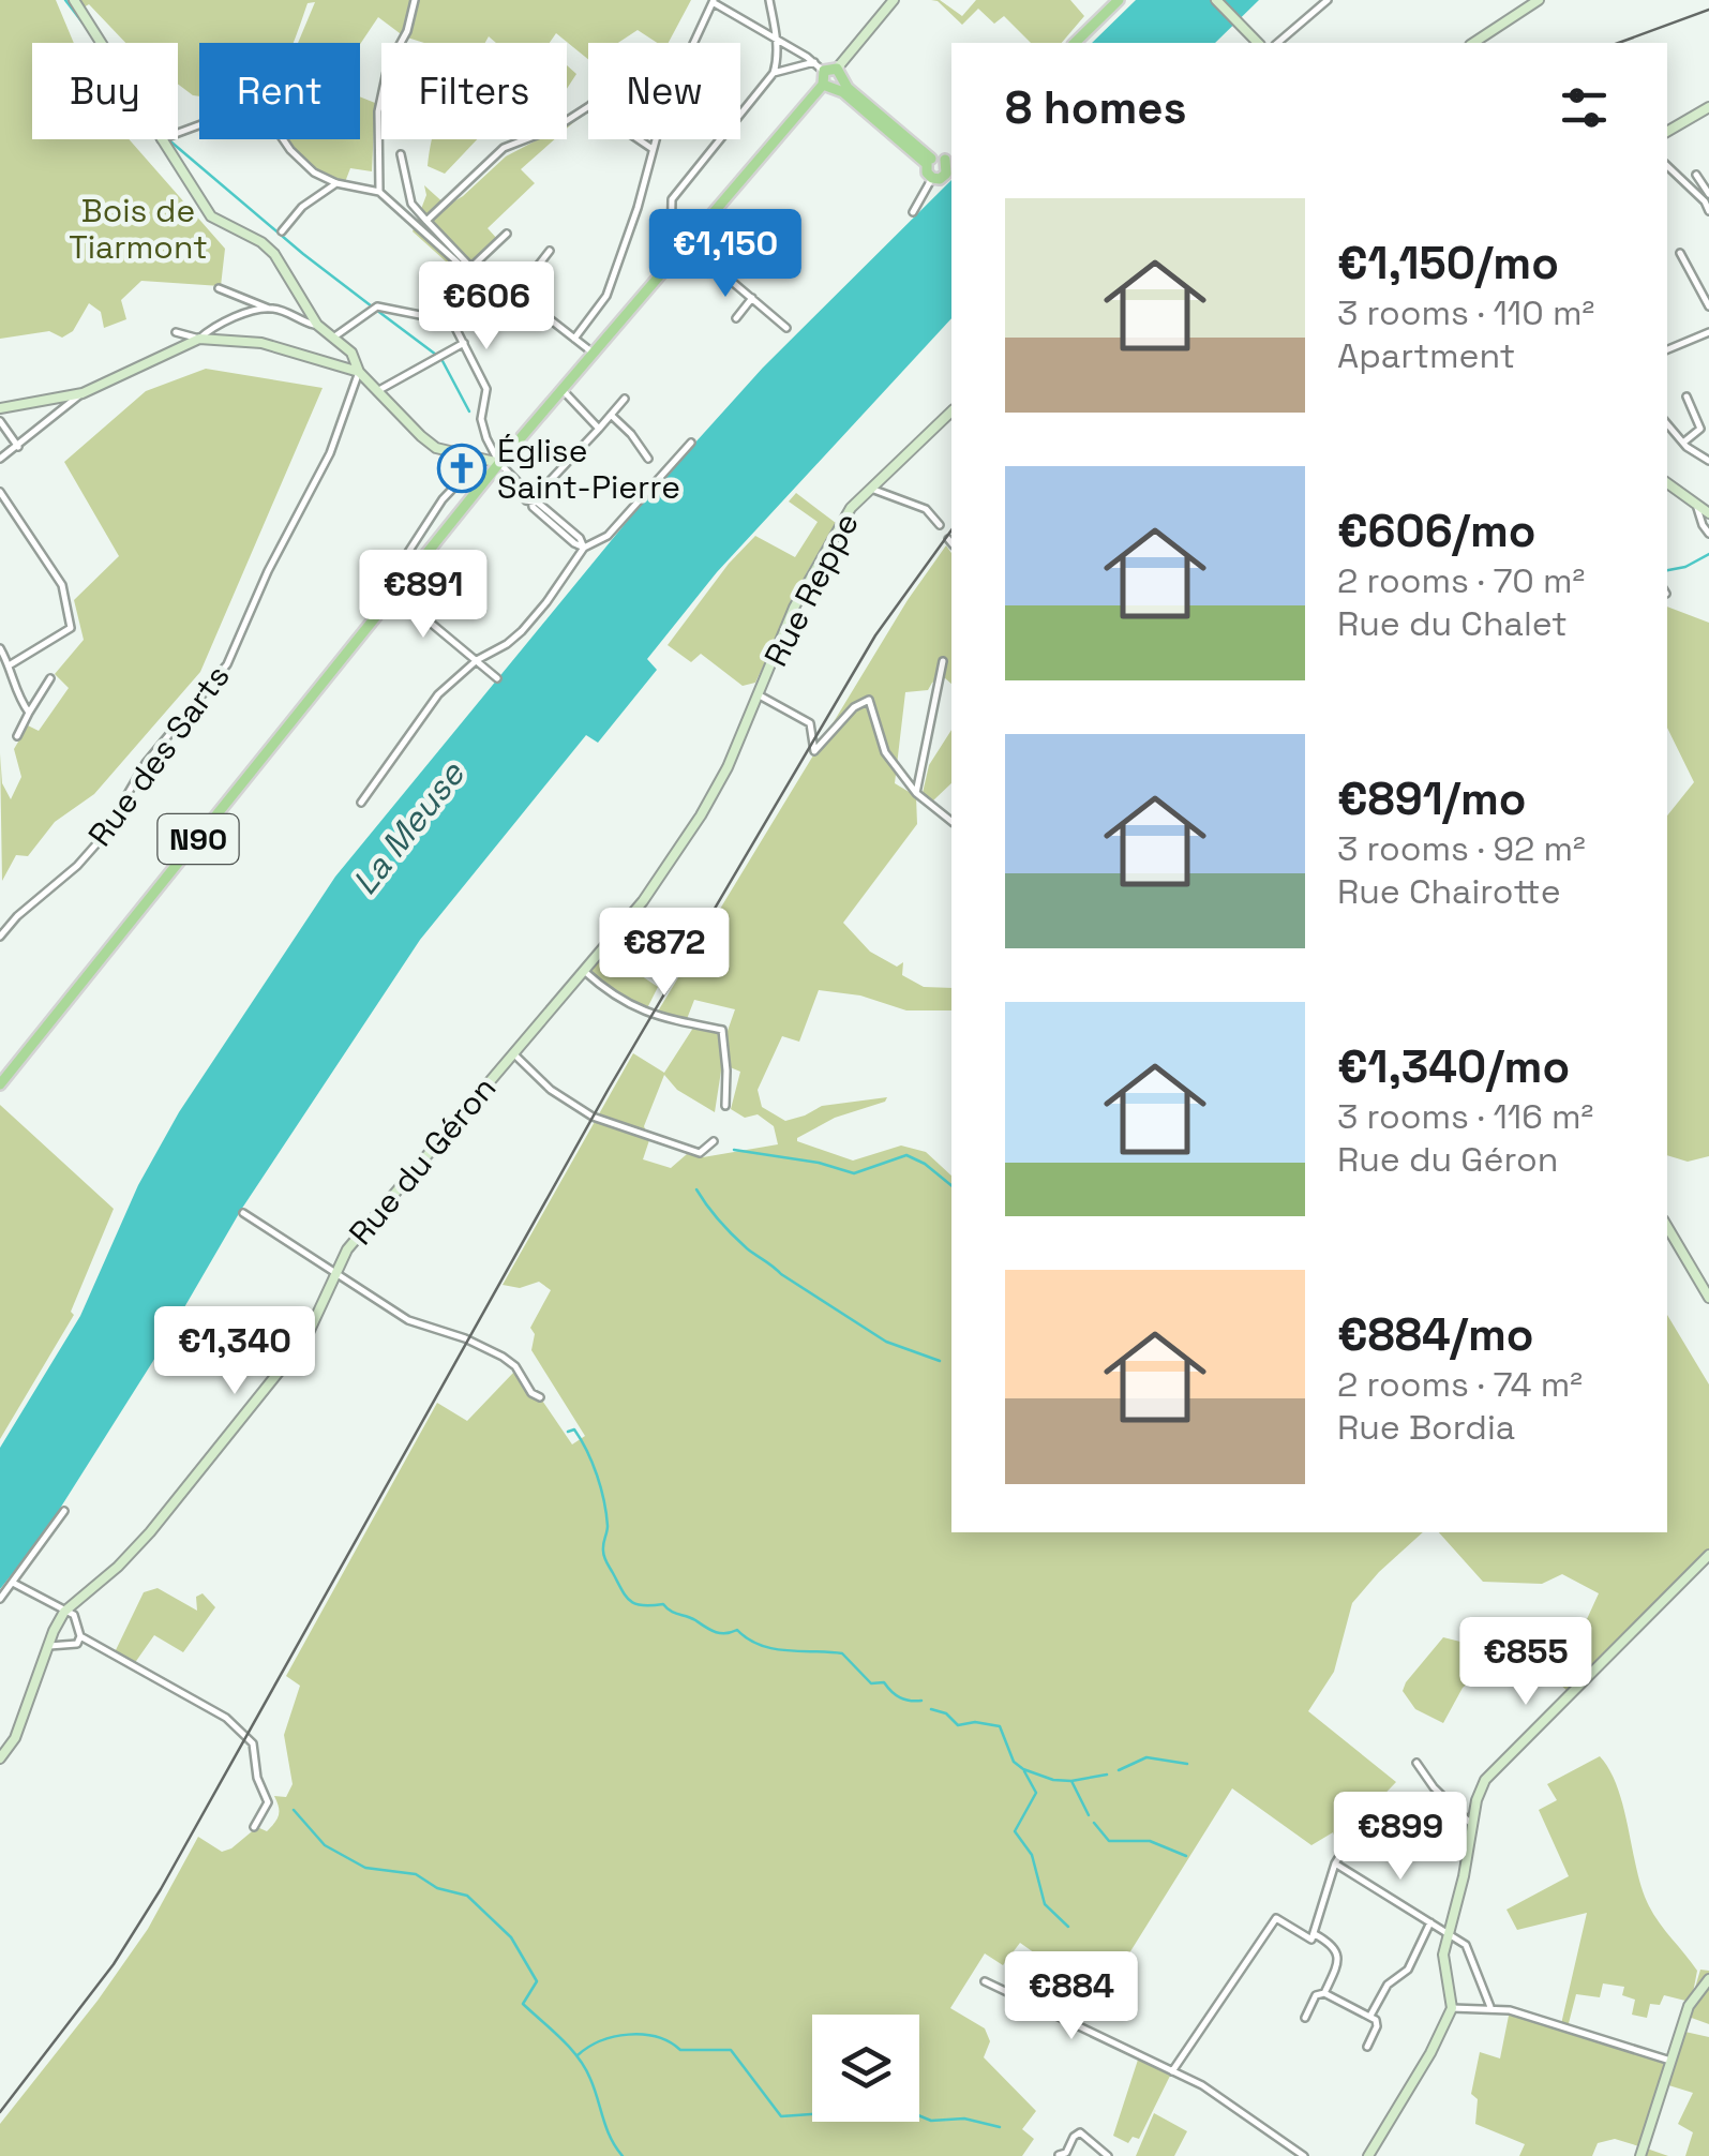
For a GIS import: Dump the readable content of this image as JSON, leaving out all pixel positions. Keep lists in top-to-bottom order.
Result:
{
  "streets": {
    "main road": ["N90"],
    "street": ["Rue Reppe", "Rue des Sarts", "Rue du Géron"]
  },
  "crossings": [
    ["Rue Reppe", "Rue du Géron"]
  ],
  "water": ["La Meuse"],
  "parks": ["Bois de Tiarmont"],
  "places": {
    "church": ["Église Saint-Pierre"]
  },
  "page": {
    "chip": [
      "Buy",
      "Rent",
      "Filters",
      "New"
    ],
    "heading": "8 homes",
    "list": [
      {
        "name": "€1,150/mo",
        "note": "3 rooms · 110 m² · Apartment"
      },
      {
        "name": "€606/mo",
        "note": "2 rooms · 70 m² · Rue du Chalet"
      },
      {
        "name": "€891/mo",
        "note": "3 rooms · 92 m² · Rue Chairotte"
      },
      {
        "name": "€1,340/mo",
        "note": "3 rooms · 116 m² · Rue du Géron"
      },
      {
        "name": "€884/mo",
        "note": "2 rooms · 74 m² · Rue Bordia"
      }
    ],
    "price": [
      "€1,150",
      "€606",
      "€891",
      "€872",
      "€1,340",
      "€855",
      "€899",
      "€884"
    ]
  }
}
